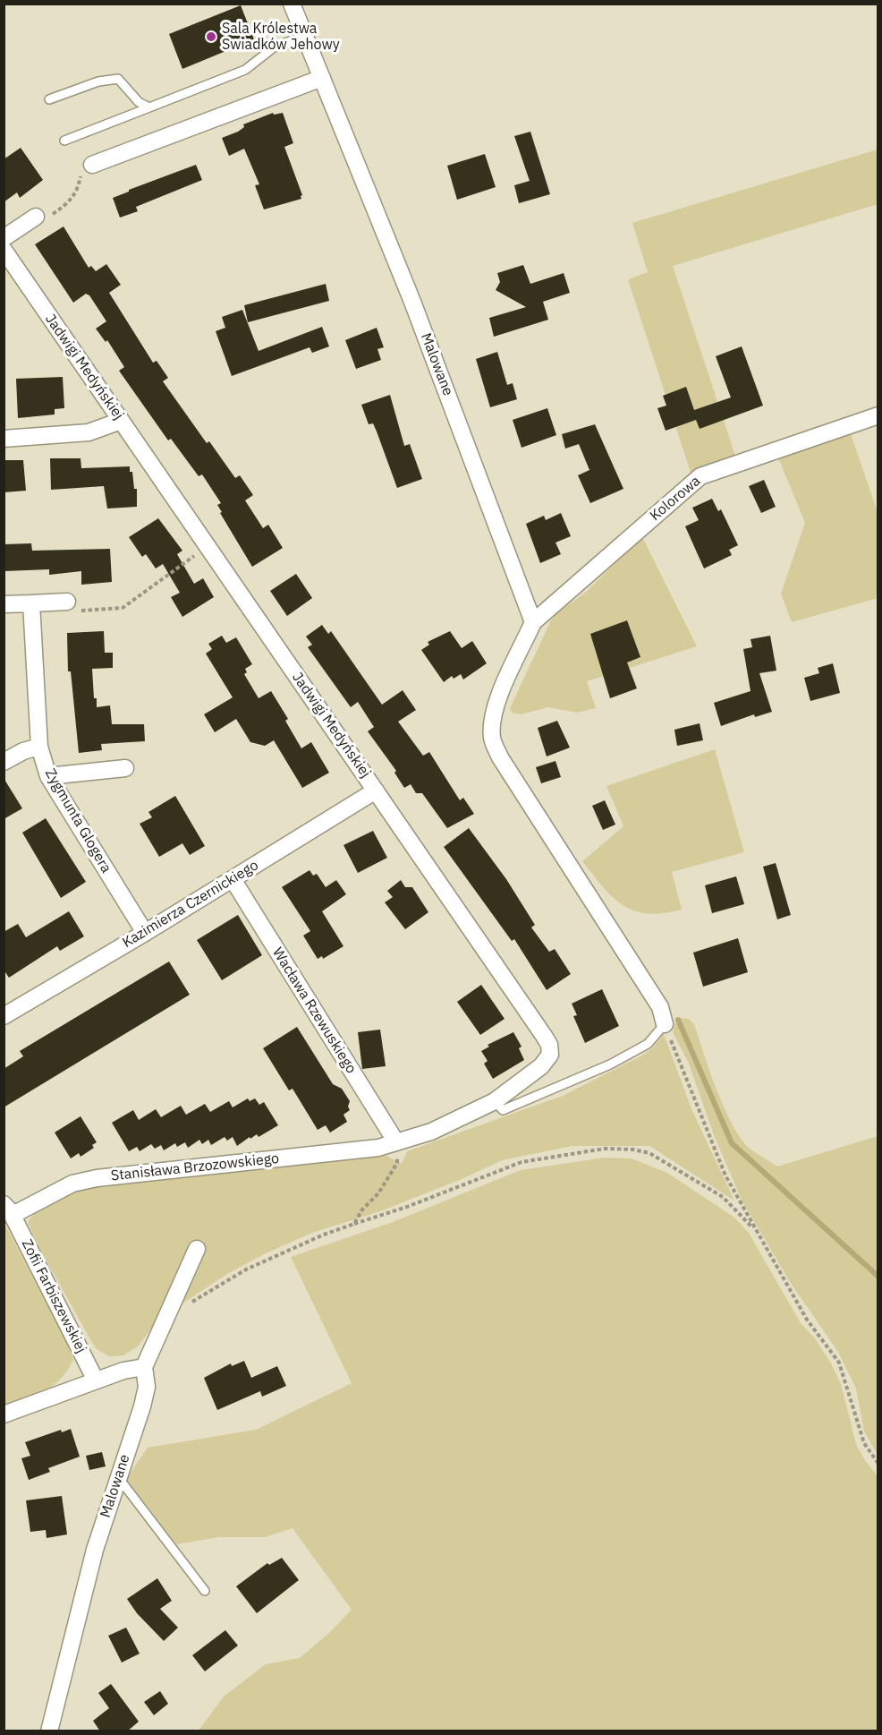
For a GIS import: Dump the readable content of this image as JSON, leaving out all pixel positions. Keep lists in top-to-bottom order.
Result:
{
  "streets": {
    "street": [
      "Malowane",
      "Jadwigi Medyńskiej",
      "Kolorowa",
      "Zygmunta Glogera",
      "Kazimierza Czernickiego",
      "Wacława Rzewuskiego",
      "Stanisława Brzozowskiego",
      "Zofii Farbiszewskiej"
    ]
  },
  "crossings": [
    ["Malowane", "Kolorowa"],
    ["Jadwigi Medyńskiej", "Kazimierza Czernickiego"],
    ["Jadwigi Medyńskiej", "Wacława Rzewuskiego"],
    ["Jadwigi Medyńskiej", "Stanisława Brzozowskiego"],
    ["Zygmunta Glogera", "Kazimierza Czernickiego"],
    ["Kazimierza Czernickiego", "Wacława Rzewuskiego"],
    ["Wacława Rzewuskiego", "Stanisława Brzozowskiego"],
    ["Stanisława Brzozowskiego", "Zofii Farbiszewskiej"]
  ],
  "places": ["Sala Królestwa Swiadków Jehowy"]
}
